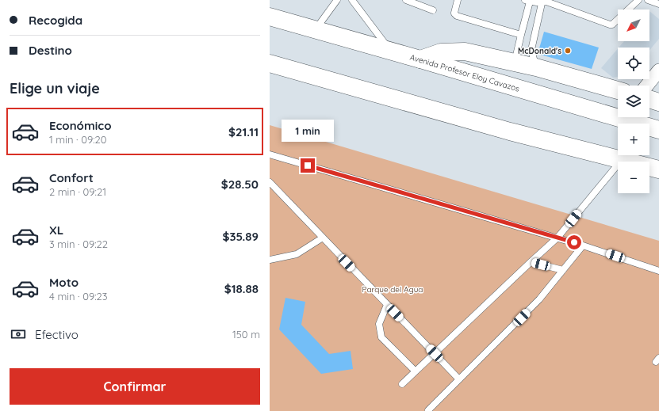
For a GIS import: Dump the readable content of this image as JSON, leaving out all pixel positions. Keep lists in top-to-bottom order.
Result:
{
  "streets": {
    "main road": ["Avenida Profesor Eloy Cavazos"]
  },
  "parks": ["Parque del Agua"],
  "places": ["McDonald's"],
  "north": "bottom left",
  "page": {
    "banner": ["Recogida", "Destino"],
    "map_buttons": ["+", "−"],
    "heading": "Elige un viaje",
    "list": [
      {
        "name": "Económico",
        "note": "1 min · 09:20",
        "value": "$21.11"
      },
      {
        "name": "Confort",
        "note": "2 min · 09:21",
        "value": "$28.50"
      },
      {
        "name": "XL",
        "note": "3 min · 09:22",
        "value": "$35.89"
      },
      {
        "name": "Moto",
        "note": "4 min · 09:23",
        "value": "$18.88"
      }
    ],
    "bubble": "1 min",
    "pay": ["Efectivo", "150 m"],
    "buttons": "Confirmar"
  }
}
